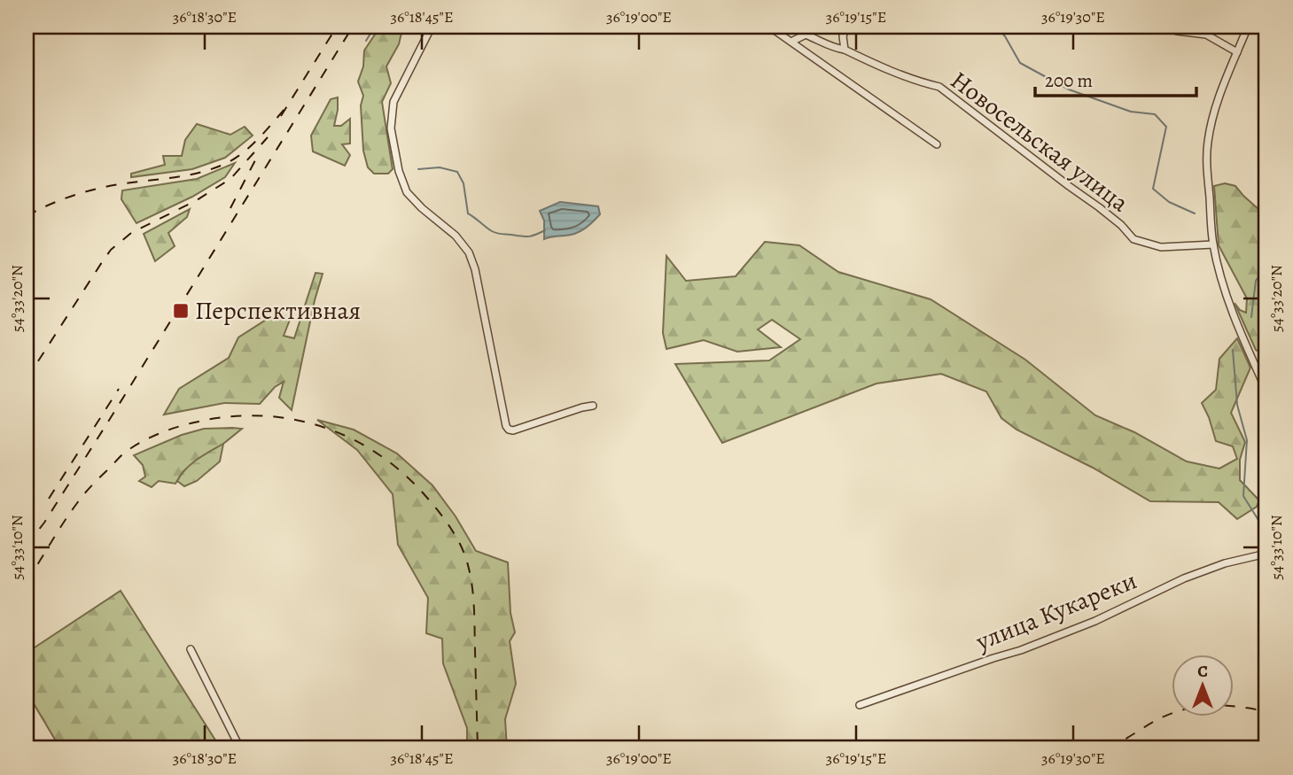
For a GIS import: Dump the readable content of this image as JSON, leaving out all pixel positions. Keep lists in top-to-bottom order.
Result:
{
  "streets": {
    "street": ["Новосельская улица", "улица Кукареки"]
  },
  "places": {
    "transit": ["Перспективная"]
  },
  "scale_bar": "200 m",
  "north": "top",
  "coordinates": [
    "36°18'30\"E",
    "36°18'45\"E",
    "36°19'00\"E",
    "36°19'15\"E",
    "36°19'30\"E",
    "54°33'20\"N",
    "54°33'10\"N"
  ]
}
